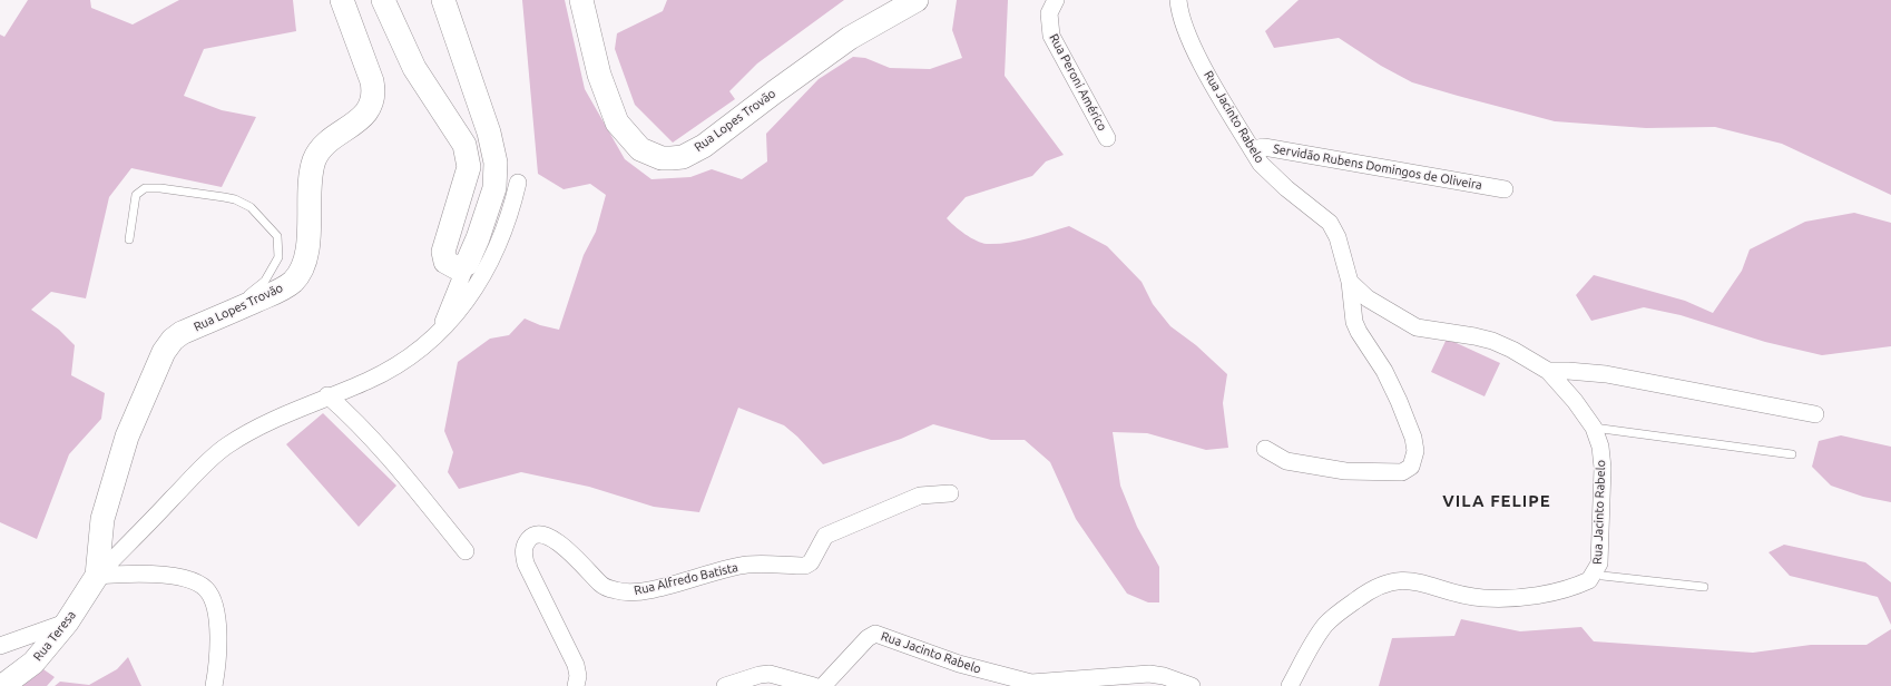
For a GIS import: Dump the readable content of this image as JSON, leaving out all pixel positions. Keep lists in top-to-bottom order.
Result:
{
  "streets": {
    "main road": ["Rua Lopes Trovão", "Rua Teresa"],
    "street": [
      "Rua Peroni Américo",
      "Rua Jacinto Rabelo",
      "Servidão Rubens Domingos de Oliveira",
      "Rua Alfredo Batista"
    ]
  },
  "crossings": [
    ["Rua Jacinto Rabelo", "Servidão Rubens Domingos de Oliveira"],
    ["Rua Lopes Trovão", "Rua Teresa"]
  ],
  "districts": ["VILA FELIPE"]
}
